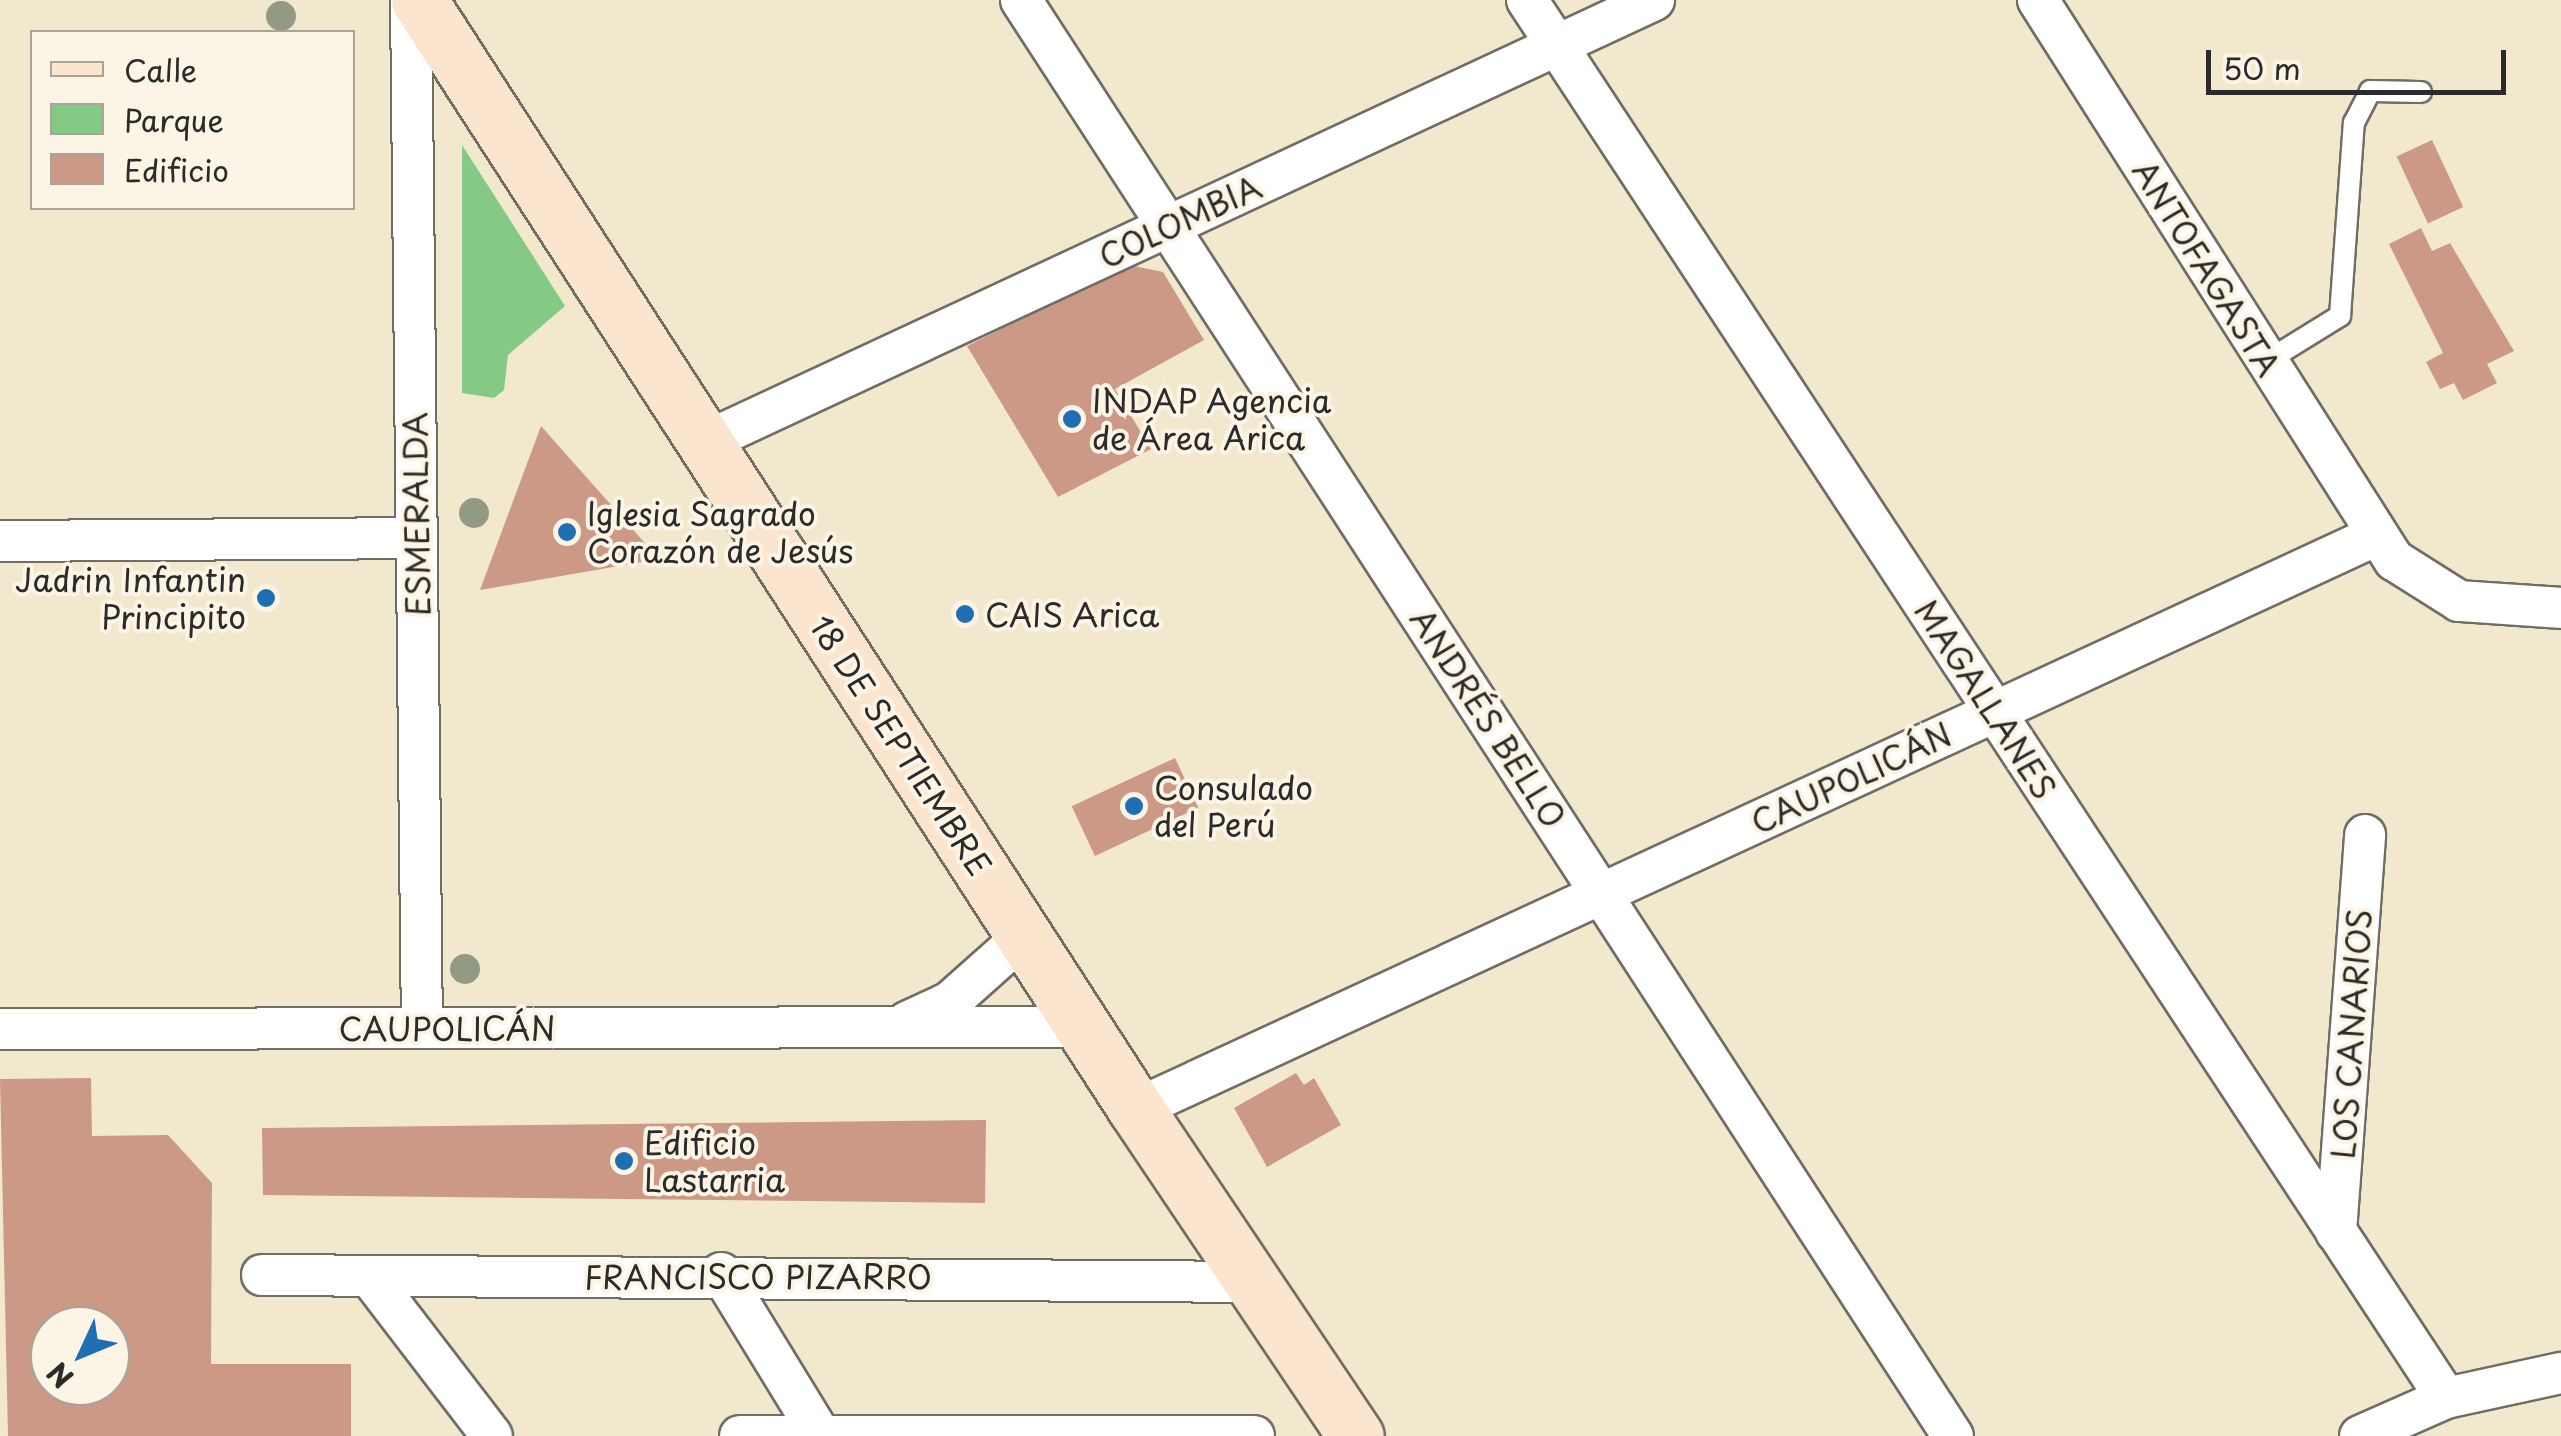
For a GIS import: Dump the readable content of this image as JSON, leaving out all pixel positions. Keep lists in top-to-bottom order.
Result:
{
  "streets": {
    "main road": ["18 DE SEPTIEMBRE"],
    "street": [
      "COLOMBIA",
      "ANTOFAGASTA",
      "ESMERALDA",
      "MAGALLANES",
      "ANDRÉS BELLO",
      "CAUPOLICÁN",
      "LOS CANARIOS",
      "FRANCISCO PIZARRO"
    ]
  },
  "crossings": [
    ["COLOMBIA", "MAGALLANES"],
    ["COLOMBIA", "ANDRÉS BELLO"],
    ["COLOMBIA", "18 DE SEPTIEMBRE"],
    ["ANTOFAGASTA", "CAUPOLICÁN"],
    ["ESMERALDA", "CAUPOLICÁN"],
    ["MAGALLANES", "CAUPOLICÁN"],
    ["MAGALLANES", "LOS CANARIOS"],
    ["ANDRÉS BELLO", "CAUPOLICÁN"],
    ["18 DE SEPTIEMBRE", "CAUPOLICÁN"],
    ["18 DE SEPTIEMBRE", "FRANCISCO PIZARRO"]
  ],
  "places": [
    "INDAP Agencia de Área Arica",
    "Iglesia Sagrado Corazón de Jesús",
    "Jadrin Infantin Principito",
    "CAIS Arica",
    "Consulado del Perú",
    "Edificio Lastarria"
  ],
  "legend": ["Calle", "Parque", "Edificio"],
  "scale_bar": "50 m",
  "north": "bottom left"
}
